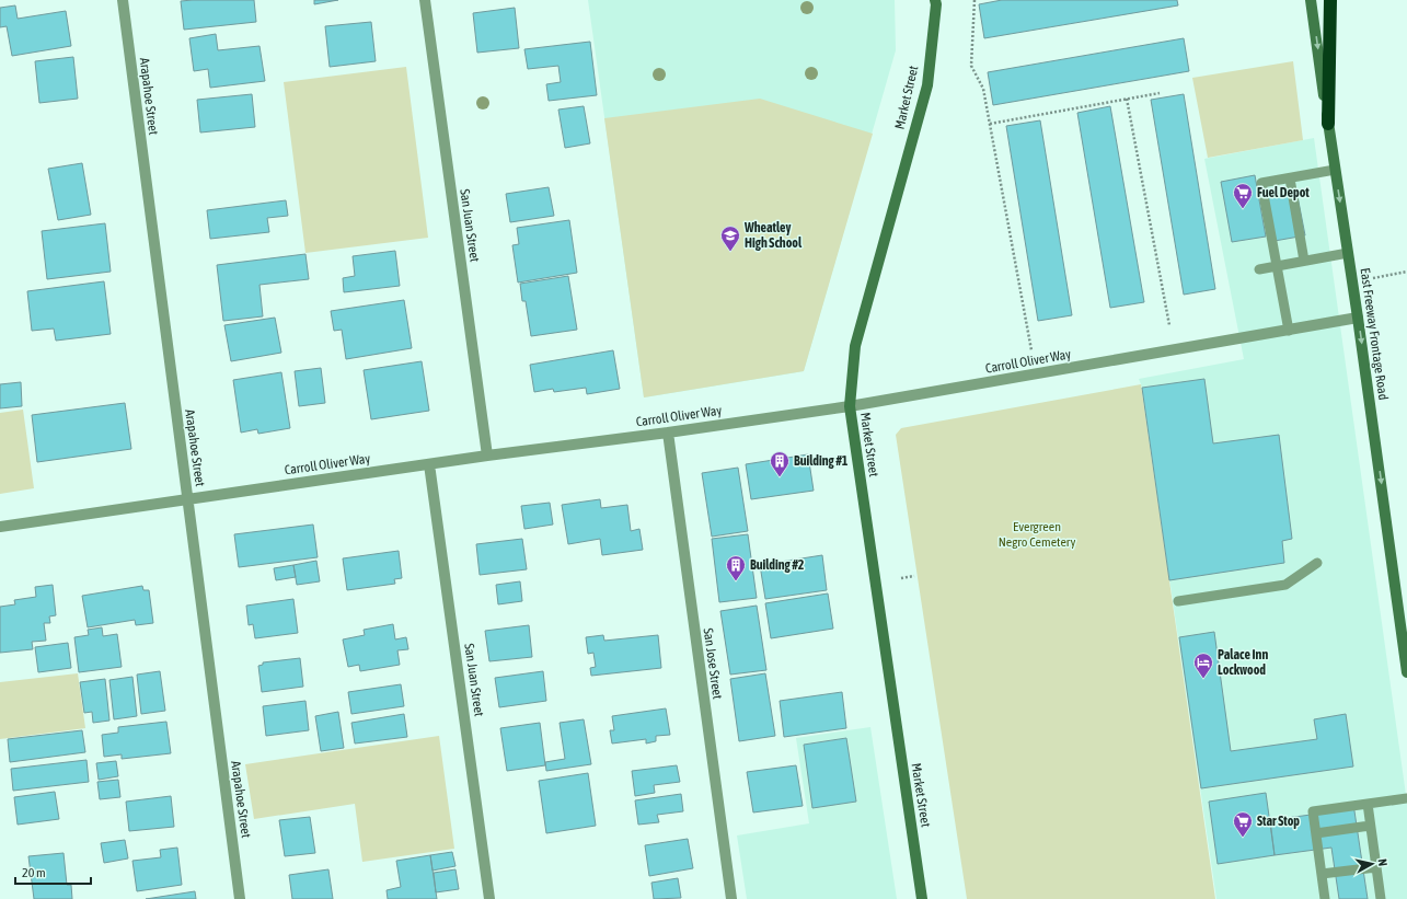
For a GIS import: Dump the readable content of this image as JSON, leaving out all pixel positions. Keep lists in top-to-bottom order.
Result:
{
  "streets": {
    "street": [
      "Arapahoe Street",
      "Market Street",
      "San Juan Street",
      "East Freeway Frontage Road",
      "Carroll Oliver Way",
      "San Jose Street"
    ]
  },
  "crossings": [
    ["Arapahoe Street", "Carroll Oliver Way"],
    ["Market Street", "Carroll Oliver Way"],
    ["San Juan Street", "Carroll Oliver Way"],
    ["East Freeway Frontage Road", "Carroll Oliver Way"],
    ["Carroll Oliver Way", "San Jose Street"]
  ],
  "one_way": ["East Freeway Frontage Road"],
  "parks": ["Evergreen Negro Cemetery"],
  "places": {
    "supermarket": ["Fuel Depot", "Star Stop"],
    "school or university": ["Wheatley High School"],
    "building": ["Building #1", "Building #2"],
    "hotel": ["Palace Inn Lockwood"]
  },
  "scale_bar": "20 m",
  "north": "right"
}
